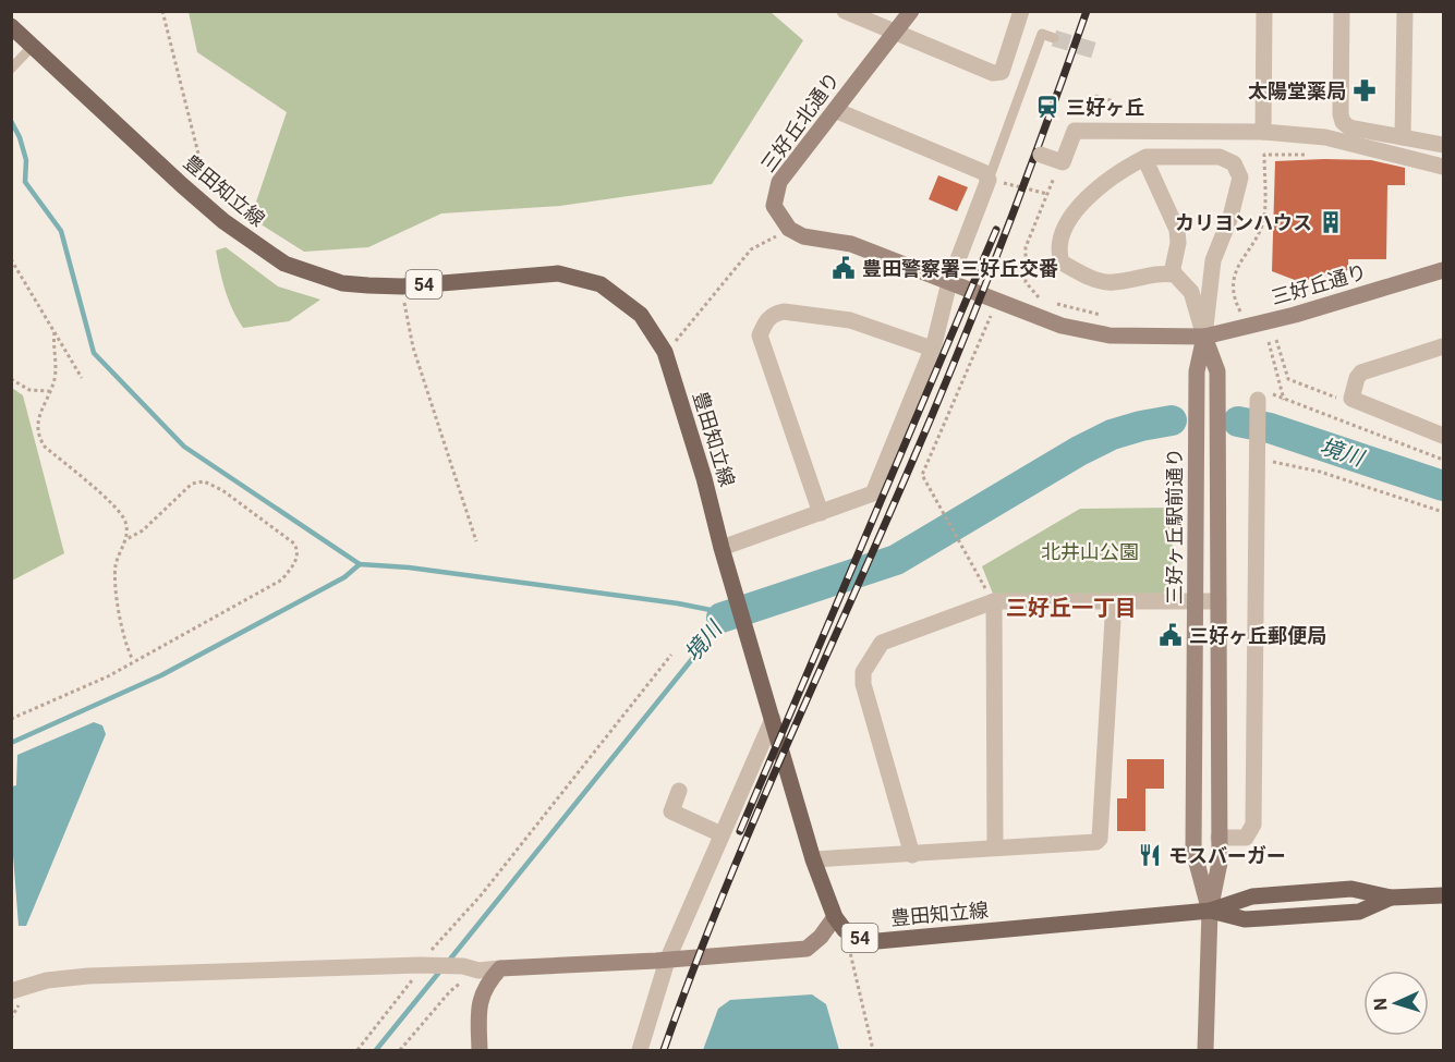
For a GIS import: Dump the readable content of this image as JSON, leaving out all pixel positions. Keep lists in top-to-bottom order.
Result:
{
  "streets": {
    "main road": ["豊田知立線", "54"],
    "street": ["三好丘北通り", "三好丘通り", "三好ヶ丘駅前通り"]
  },
  "crossings": [
    ["豊田知立線", "三好ヶ丘駅前通り"],
    ["三好丘通り", "三好ヶ丘駅前通り"]
  ],
  "districts": ["三好丘一丁目"],
  "water": ["境川"],
  "parks": ["北井山公園"],
  "places": {
    "pharmacy": ["太陽堂薬局"],
    "station": ["三好ヶ丘"],
    "building": ["カリヨンハウス"],
    "public building": ["豊田警察署三好丘交番", "三好ヶ丘郵便局"],
    "restaurant": ["モスバーガー"]
  },
  "north": "left"
}
